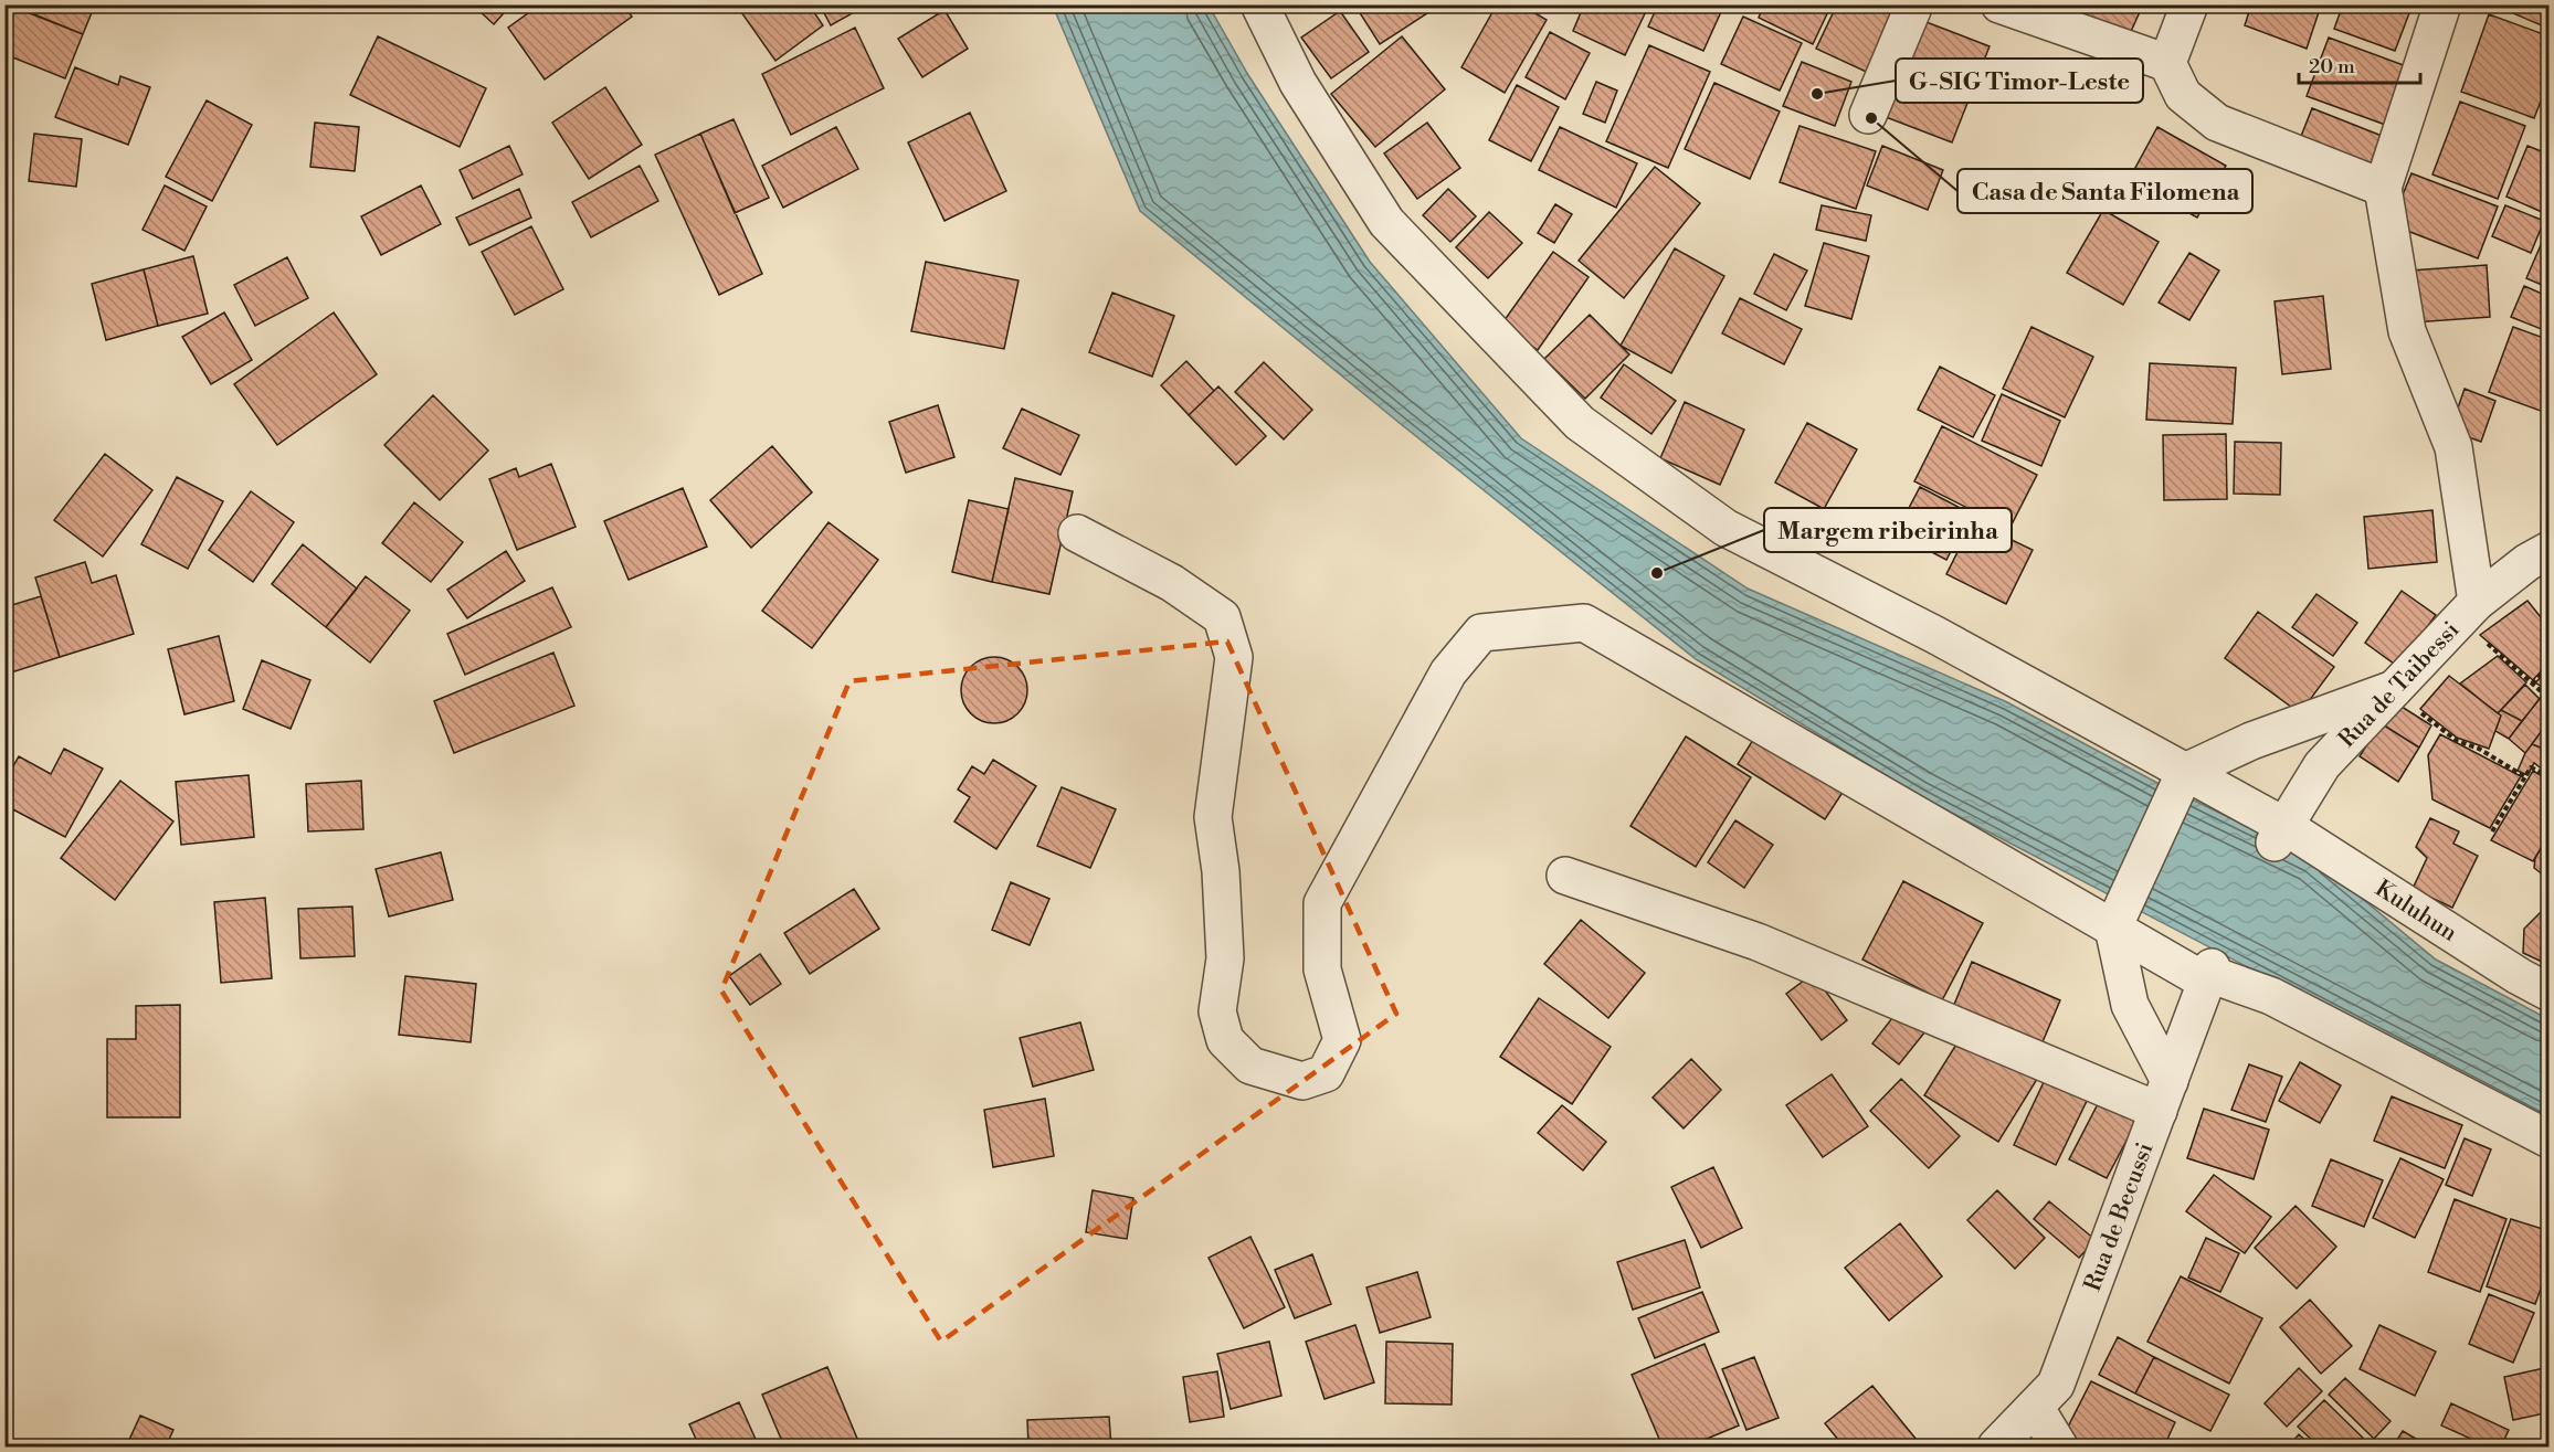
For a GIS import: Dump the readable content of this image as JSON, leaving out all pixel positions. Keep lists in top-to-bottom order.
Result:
{
  "streets": {
    "street": ["Rua de Taibessi", "Kuluhun", "Rua de Becussi"]
  },
  "crossings": [
    ["Rua de Taibessi", "Kuluhun"]
  ],
  "places": ["G-SIG Timor-Leste", "Casa de Santa Filomena", "Margem ribeirinha"],
  "scale_bar": "20 m"
}
